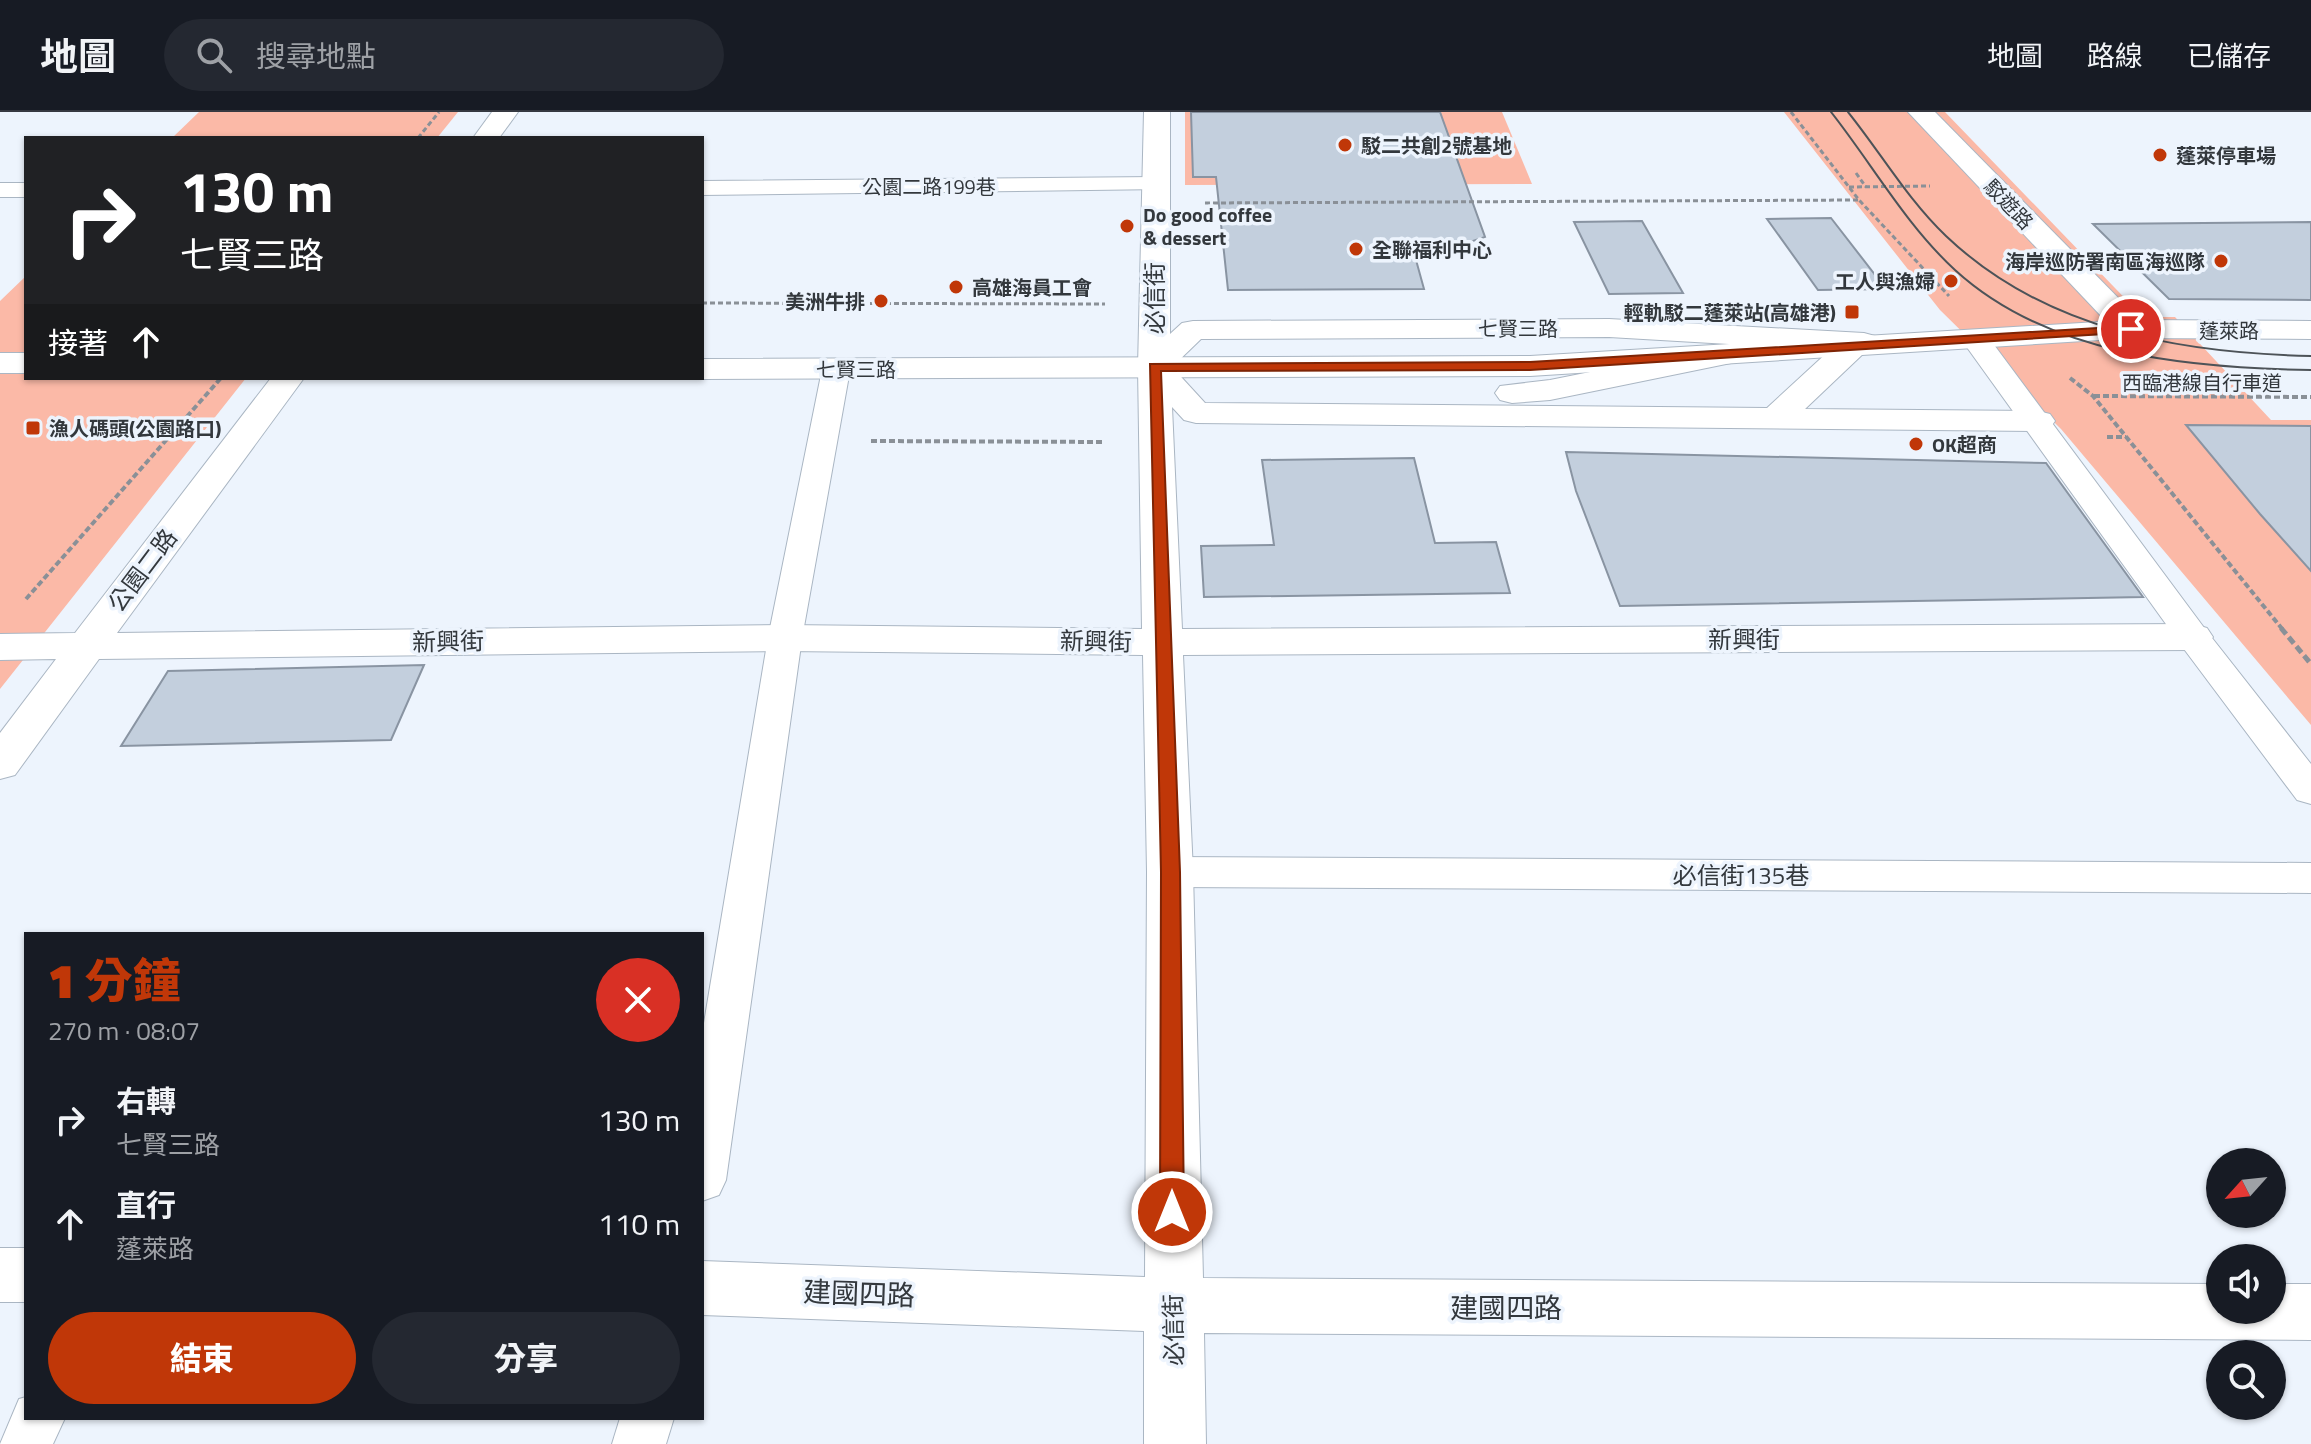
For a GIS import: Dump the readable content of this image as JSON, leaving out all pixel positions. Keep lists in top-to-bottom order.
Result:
{
  "streets": {
    "street": [
      "駁遊路",
      "必信街",
      "七賢三路",
      "蓬萊路",
      "公園二路",
      "新興街",
      "建國四路"
    ],
    "lane": ["公園二路199巷", "必信街135巷"],
    "path": ["西臨港線自行車道"]
  },
  "crossings": [
    ["公園二路199巷", "必信街"],
    ["駁遊路", "蓬萊路"],
    ["必信街", "七賢三路"],
    ["必信街", "新興街"],
    ["必信街", "必信街135巷"],
    ["必信街", "建國四路"],
    ["七賢三路", "蓬萊路"],
    ["公園二路", "新興街"]
  ],
  "places": {
    "other": [
      "駁二共創2號基地",
      "蓬萊停車場",
      "Do good coffee & dessert",
      "全聯福利中心",
      "海岸巡防署南區海巡隊",
      "工人與漁婦",
      "高雄海員工會",
      "美洲牛排",
      "OK超商"
    ],
    "transit": ["輕軌駁二蓬萊站(高雄港)", "漁人碼頭(公園路口)"]
  },
  "north": "bottom left",
  "page": {
    "header": "地圖",
    "search": "搜尋地點",
    "nav": ["地圖", "路線", "已儲存"],
    "turn": ["130 m", "七賢三路"],
    "then": "接著",
    "heading": ["1 分鐘", "270 m · 08:07"],
    "list": [
      {
        "name": "右轉",
        "note": "七賢三路",
        "value": "130 m"
      },
      {
        "name": "直行",
        "note": "蓬萊路",
        "value": "110 m"
      }
    ],
    "buttons": ["結束", "分享"]
  }
}
